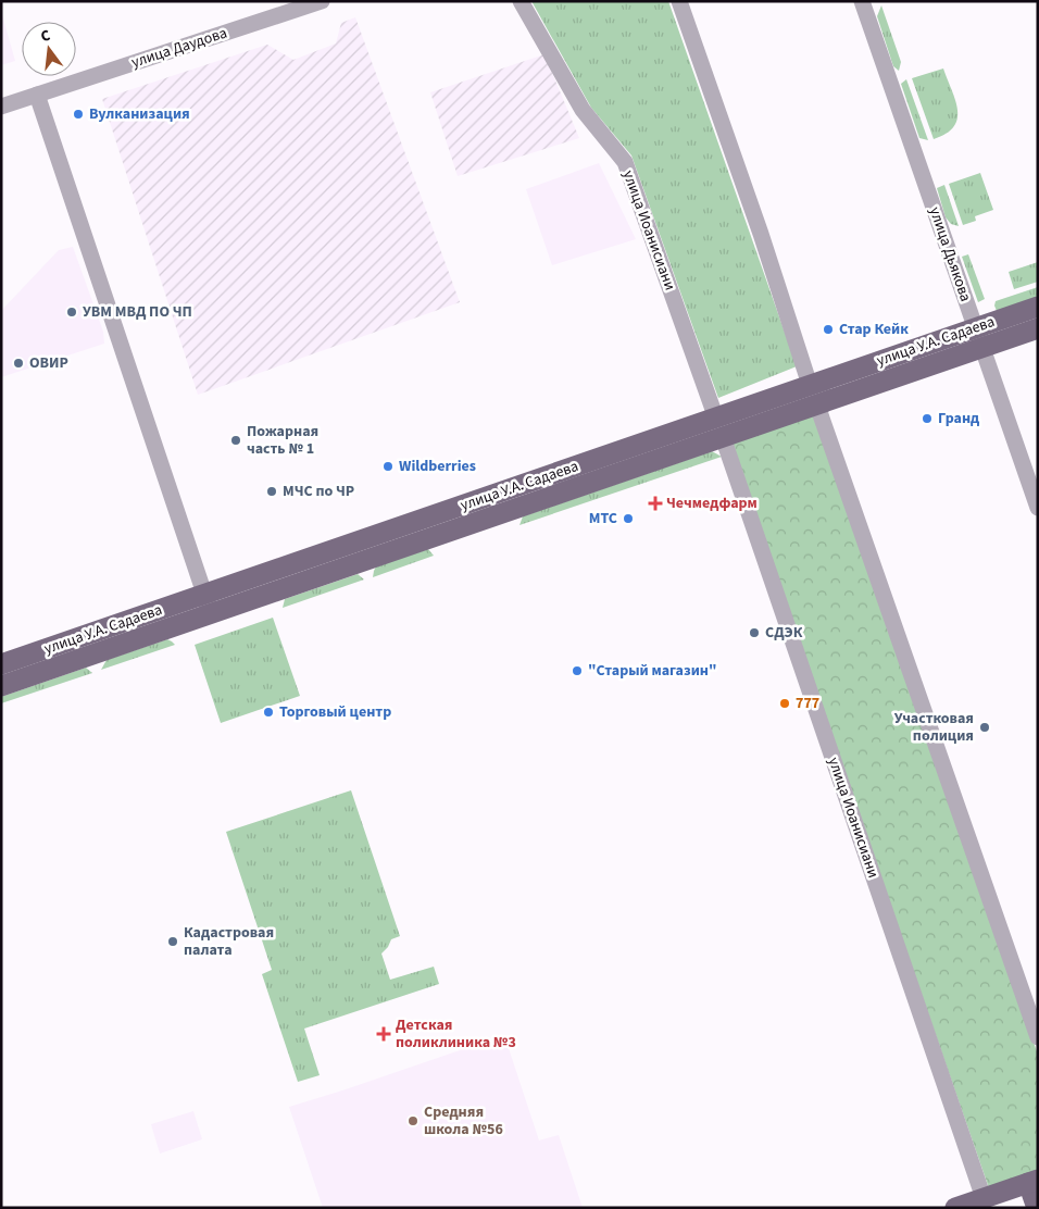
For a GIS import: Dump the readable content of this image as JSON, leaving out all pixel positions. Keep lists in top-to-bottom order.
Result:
{
  "streets": {
    "main road": ["улица У.А. Садаева"],
    "street": ["улица Даудова", "улица Иоанисиани", "улица Дьякова"]
  },
  "crossings": [
    ["улица Иоанисиани", "улица У.А. Садаева"],
    ["улица Дьякова", "улица У.А. Садаева"]
  ],
  "places": {
    "other": [
      "Вулканизация",
      "УВМ МВД ПО ЧП",
      "Стар Кейк",
      "ОВИР",
      "Гранд",
      "Пожарная часть № 1",
      "Wildberries",
      "МЧС по ЧР",
      "МТС",
      "СДЭК",
      "\"Старый магазин\"",
      "777",
      "Торговый центр",
      "Участковая полиция",
      "Кадастровая палата",
      "Средняя школа №56"
    ],
    "health": ["Чечмедфарм", "Детская поликлиника №3"]
  },
  "north": "top"
}
